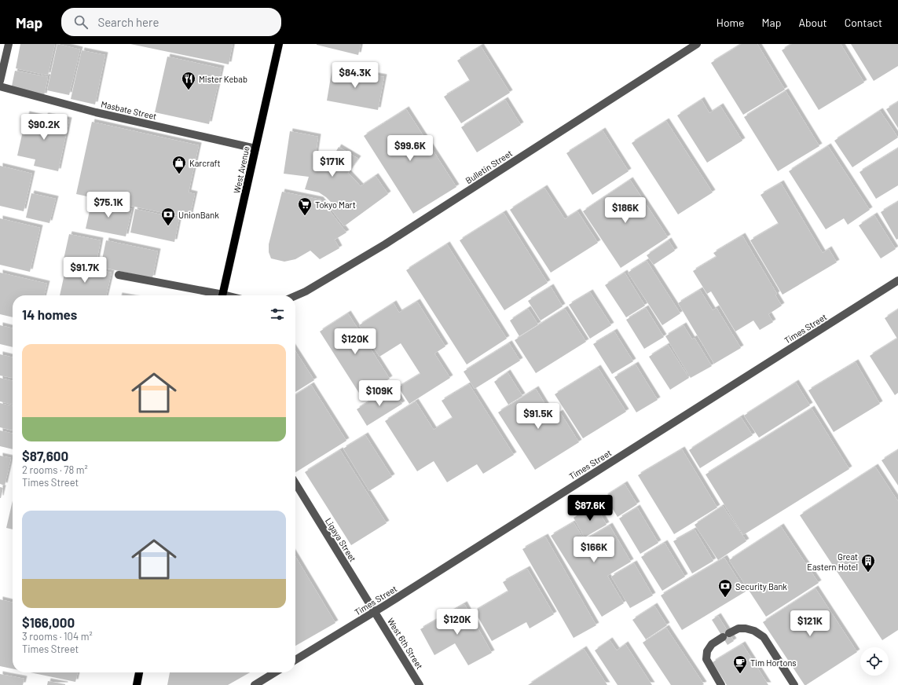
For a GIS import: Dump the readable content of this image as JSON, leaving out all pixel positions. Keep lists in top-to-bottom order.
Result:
{
  "streets": {
    "main road": ["West Avenue"],
    "street": [
      "Masbate Street",
      "Bulletin Street",
      "Times Street",
      "Ligaya Street",
      "West 6th Street"
    ]
  },
  "crossings": [
    ["Masbate Street", "West Avenue"],
    ["Times Street", "Ligaya Street"],
    ["Times Street", "West 6th Street"],
    ["Ligaya Street", "West 6th Street"]
  ],
  "places": {
    "restaurant": ["Mister Kebab"],
    "shop": ["Karcraft"],
    "supermarket": ["Tokyo Mart"],
    "bank": ["UnionBank", "Security Bank"],
    "building": ["Great Eastern Hotel"],
    "cafe": ["Tim Hortons"]
  },
  "page": {
    "header": "Map",
    "search": "Search here",
    "nav": [
      "Home",
      "Map",
      "About",
      "Contact"
    ],
    "price": [
      "$84.3K",
      "$90.2K",
      "$99.6K",
      "$171K",
      "$75.1K",
      "$186K",
      "$91.7K",
      "$120K",
      "$109K",
      "$91.5K",
      "$87.6K",
      "$166K",
      "$120K",
      "$121K"
    ],
    "heading": "14 homes",
    "list": [
      {
        "name": "$87,600",
        "note": "2 rooms · 78 m² · Times Street"
      },
      {
        "name": "$166,000",
        "note": "3 rooms · 104 m² · Times Street"
      }
    ]
  }
}
